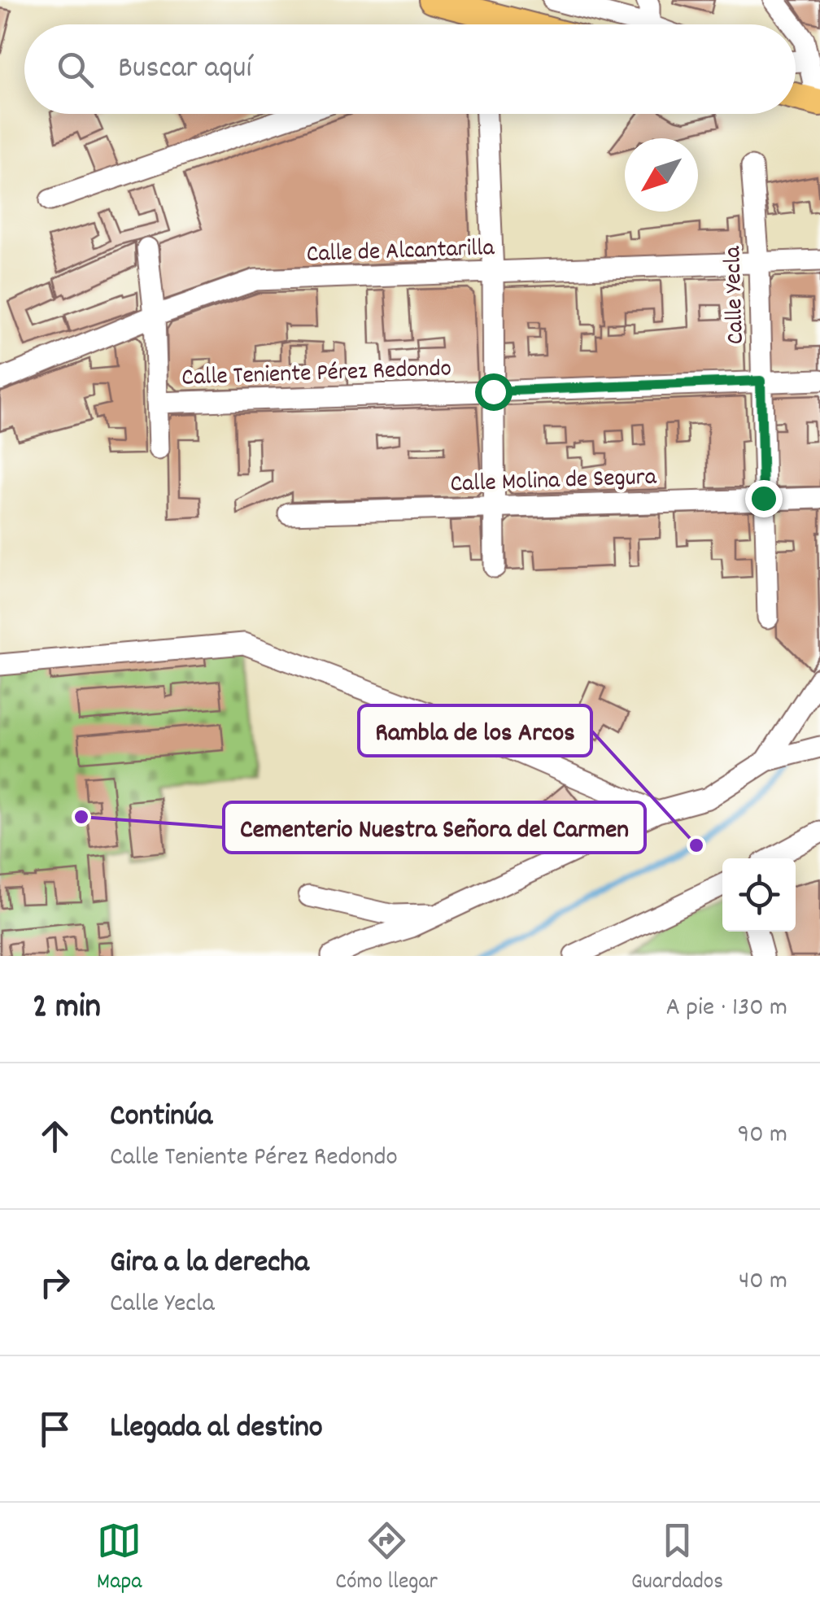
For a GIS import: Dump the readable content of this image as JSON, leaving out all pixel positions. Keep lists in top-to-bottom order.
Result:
{
  "streets": {
    "street": [
      "Calle de Alcantarilla",
      "Calle Yecla",
      "Calle Teniente Pérez Redondo",
      "Calle Molina de Segura"
    ]
  },
  "crossings": [
    ["Calle de Alcantarilla", "Calle Yecla"],
    ["Calle Yecla", "Calle Teniente Pérez Redondo"],
    ["Calle Yecla", "Calle Molina de Segura"]
  ],
  "places": ["Cementerio Nuestra Señora del Carmen", "Rambla de los Arcos"],
  "north": "bottom left",
  "page": {
    "search": "Buscar aquí",
    "heading": ["2 min", "A pie · 130 m"],
    "list": [
      ["Continúa", "Calle Teniente Pérez Redondo", "90 m"],
      ["Gira a la derecha", "Calle Yecla", "40 m"],
      "Llegada al destino"
    ],
    "nav": ["Mapa", "Cómo llegar", "Guardados"]
  }
}
